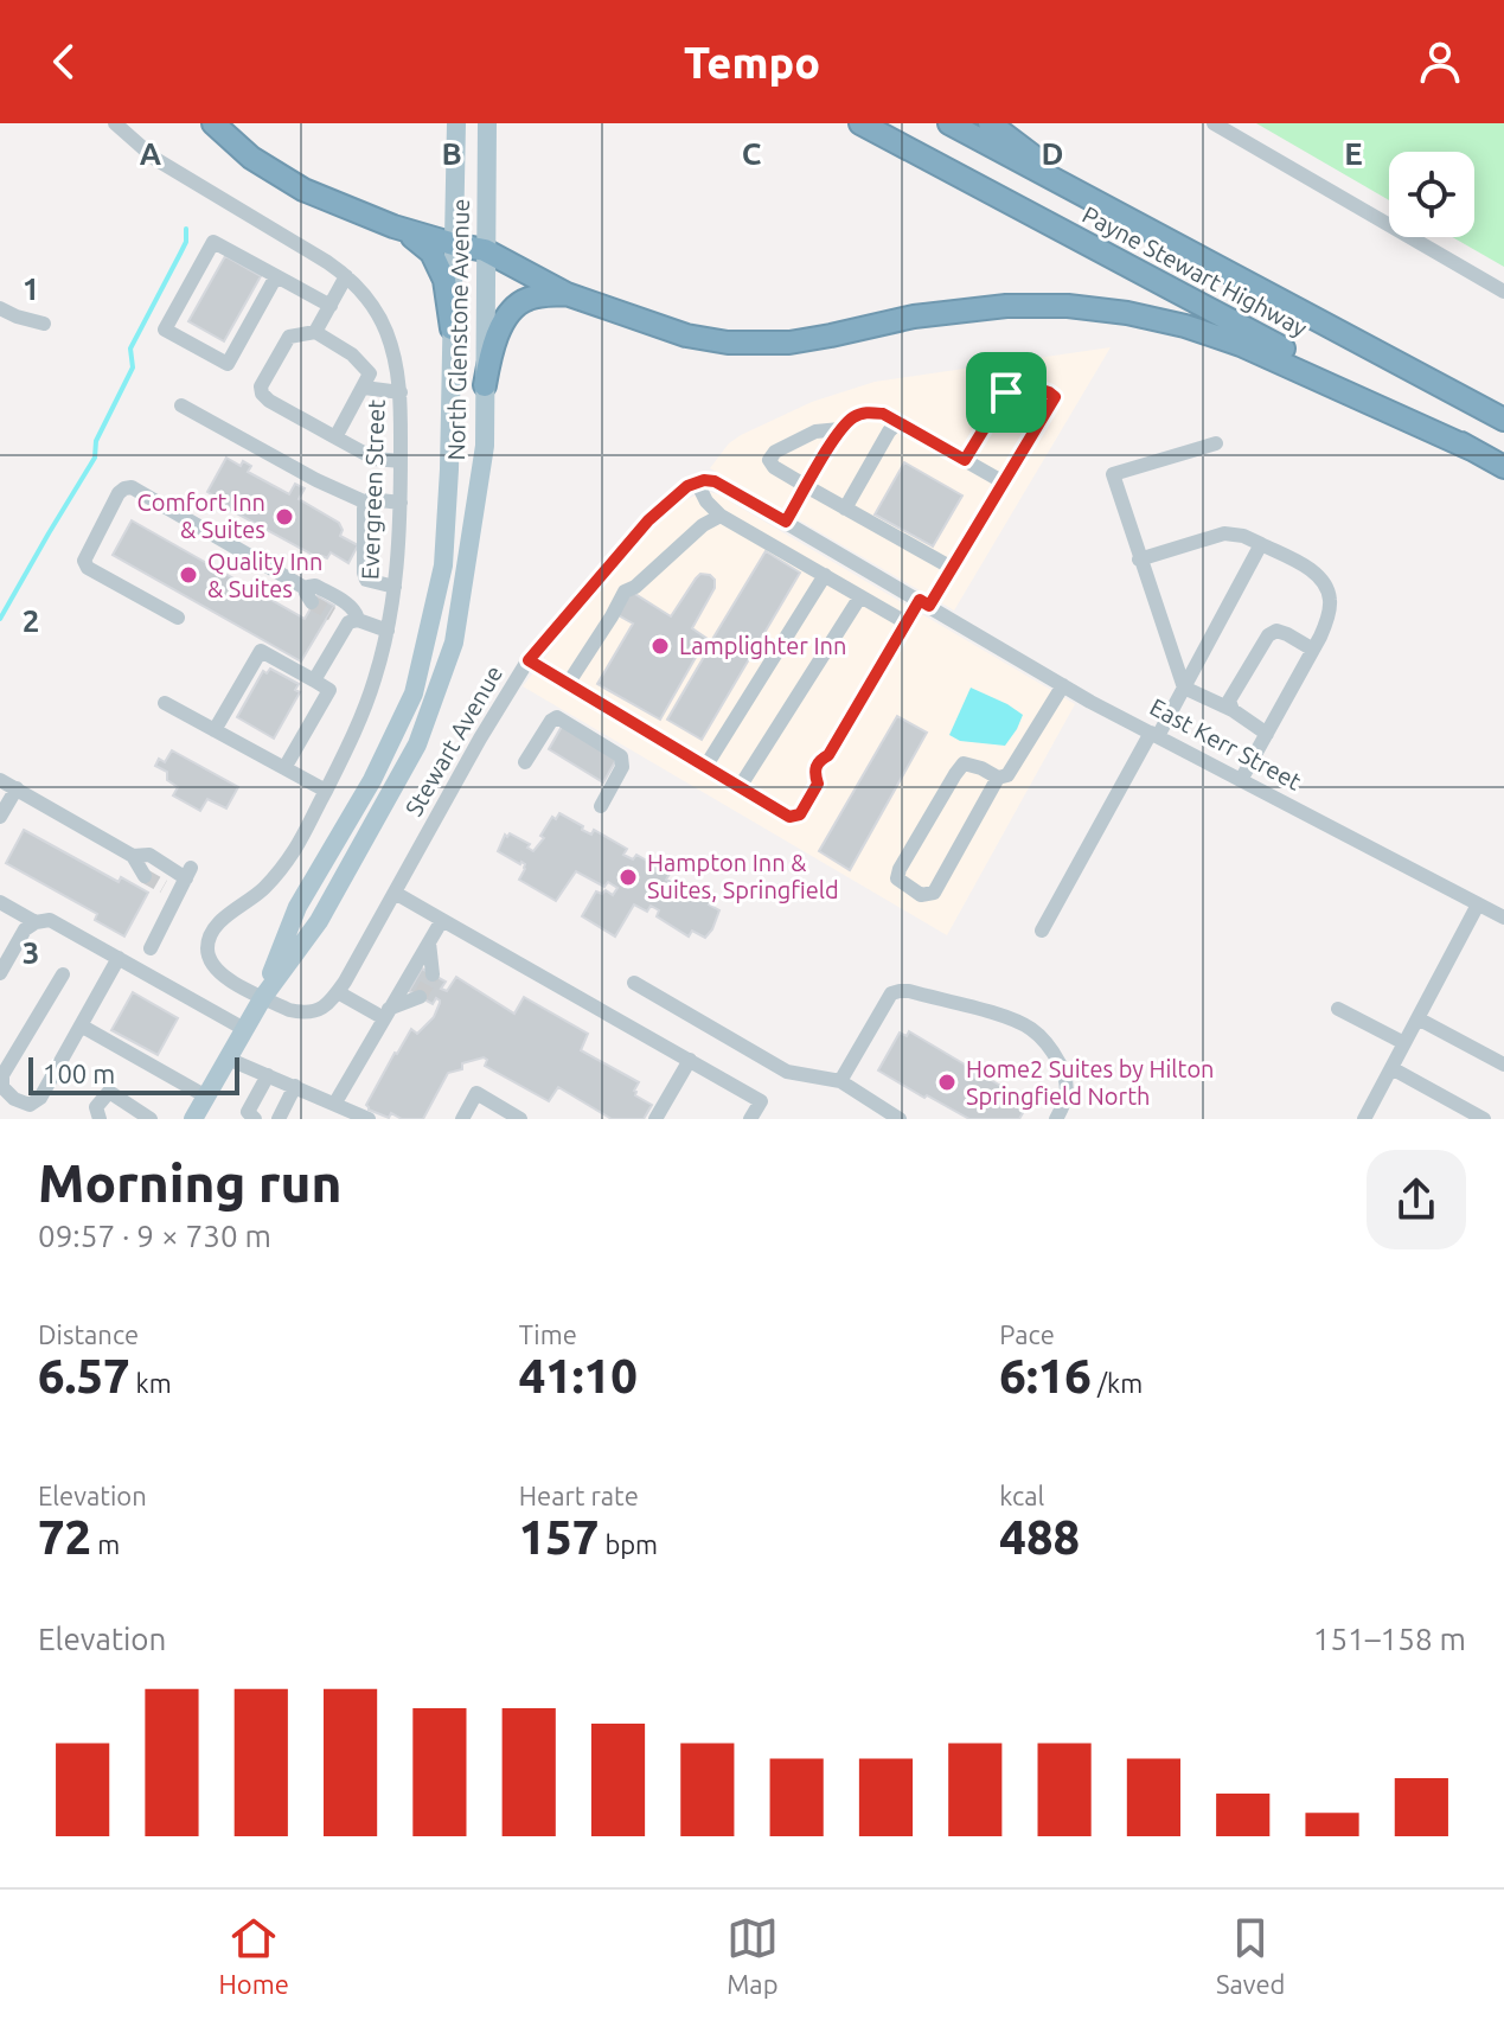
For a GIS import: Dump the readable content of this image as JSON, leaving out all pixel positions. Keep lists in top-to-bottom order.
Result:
{
  "streets": {
    "highway": ["Payne Stewart Highway"],
    "main road": ["North Glenstone Avenue"],
    "street": ["Evergreen Street", "Stewart Avenue", "East Kerr Street"]
  },
  "crossings": [
    ["North Glenstone Avenue", "Evergreen Street"],
    ["Stewart Avenue", "East Kerr Street"]
  ],
  "places": [
    "Comfort Inn & Suites",
    "Quality Inn & Suites",
    "Lamplighter Inn",
    "Hampton Inn & Suites, Springfield",
    "Home2 Suites by Hilton Springfield North"
  ],
  "scale_bar": "100 m",
  "page": {
    "header": "Tempo",
    "scale": "100 m",
    "heading": ["Morning run", "09:57 · 9 × 730 m"],
    "stats": [
      ["Distance", "6.57 km"],
      ["Time", "41:10"],
      ["Pace", "6:16 /km"],
      ["Elevation", "72 m"],
      ["Heart rate", "157 bpm"],
      ["kcal", "488"]
    ],
    "chart": ["Elevation", "151–158 m"],
    "tabs": ["Home", "Map", "Saved"]
  },
  "grid": {
    "columns": [
      "A",
      "B",
      "C",
      "D",
      "E"
    ],
    "rows": ["1", "2", "3"]
  }
}
